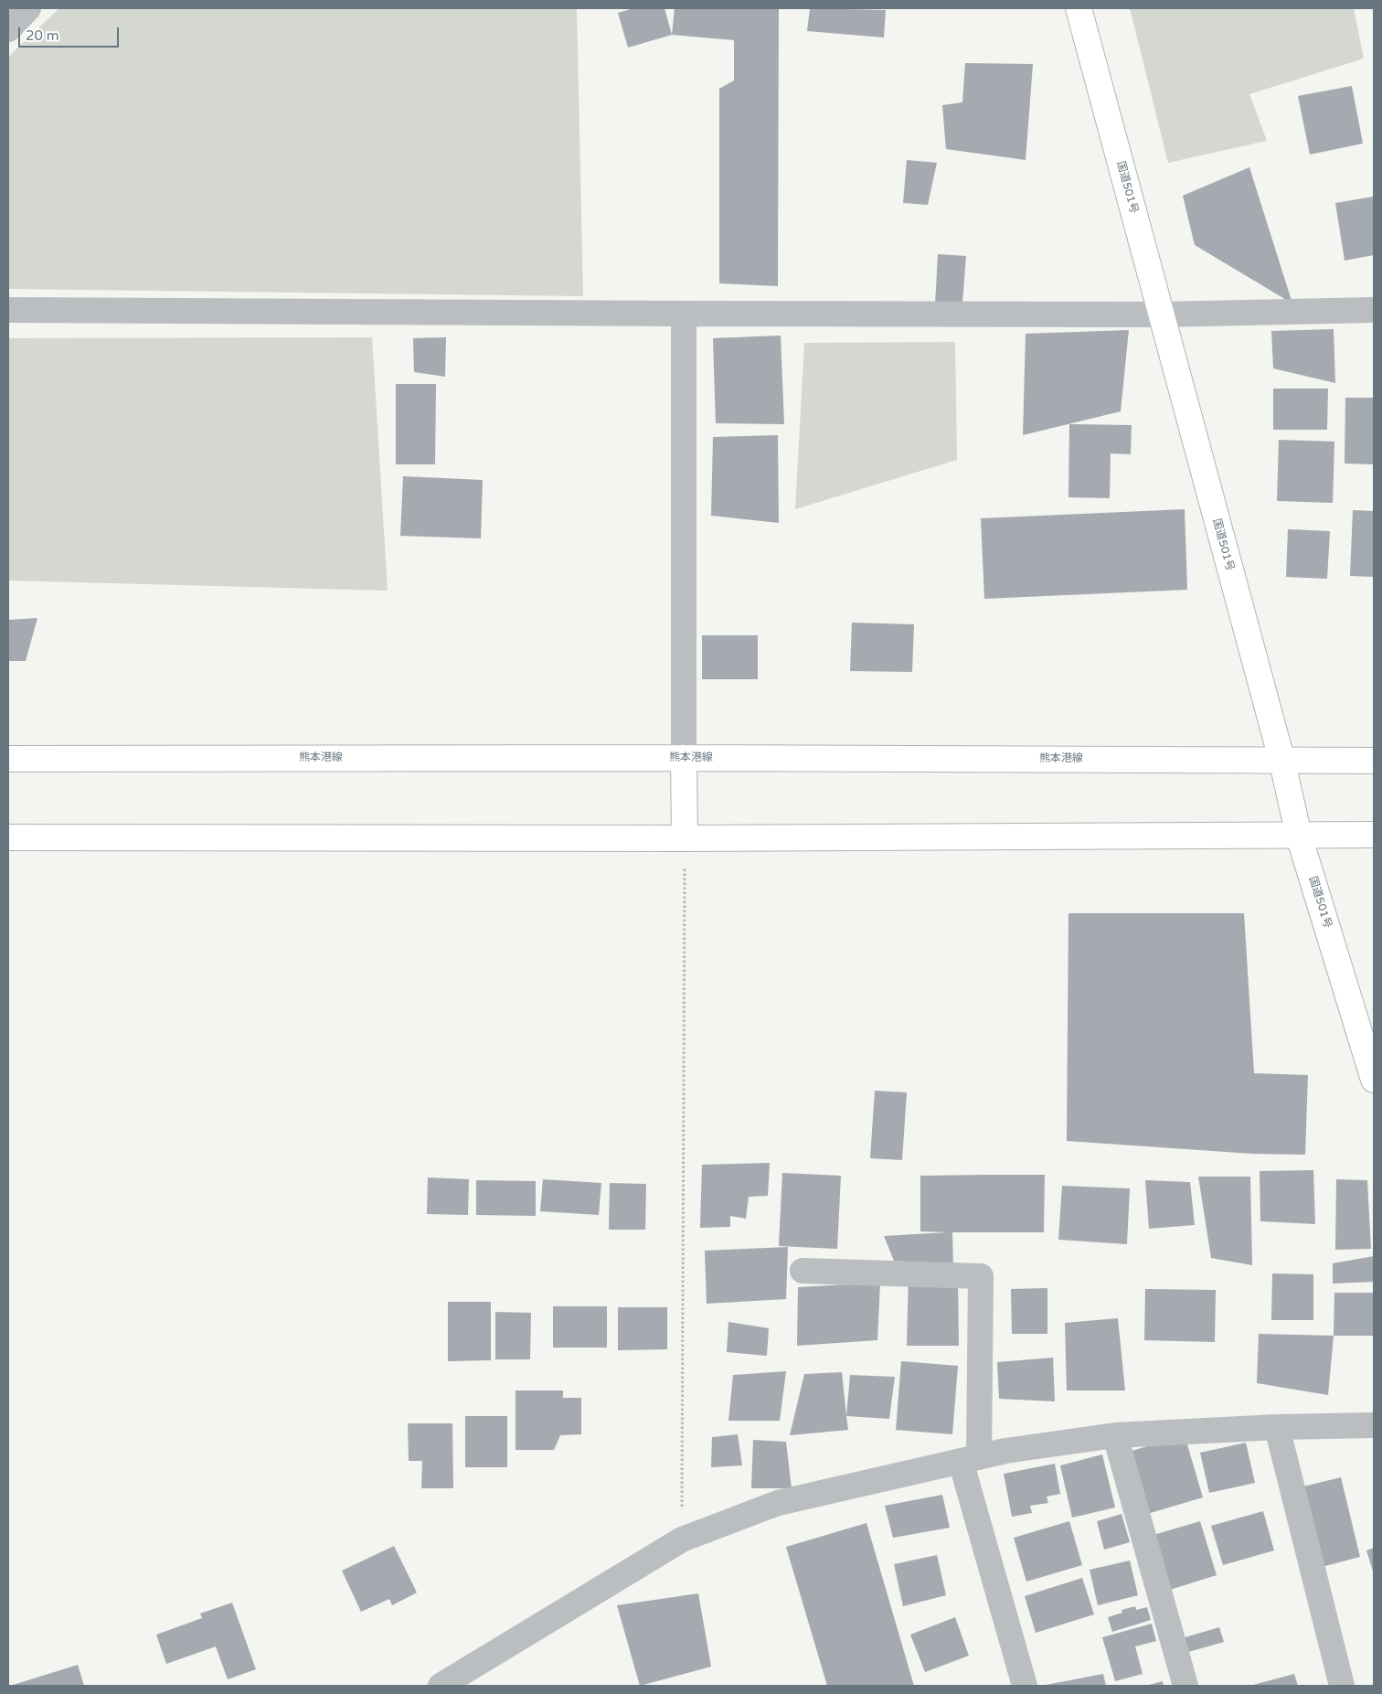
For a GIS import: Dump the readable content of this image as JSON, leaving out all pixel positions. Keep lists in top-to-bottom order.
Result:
{
  "streets": {
    "main road": ["国道501号", "熊本港線"]
  },
  "crossings": [
    ["国道501号", "熊本港線"]
  ],
  "scale_bar": "20 m"
}
